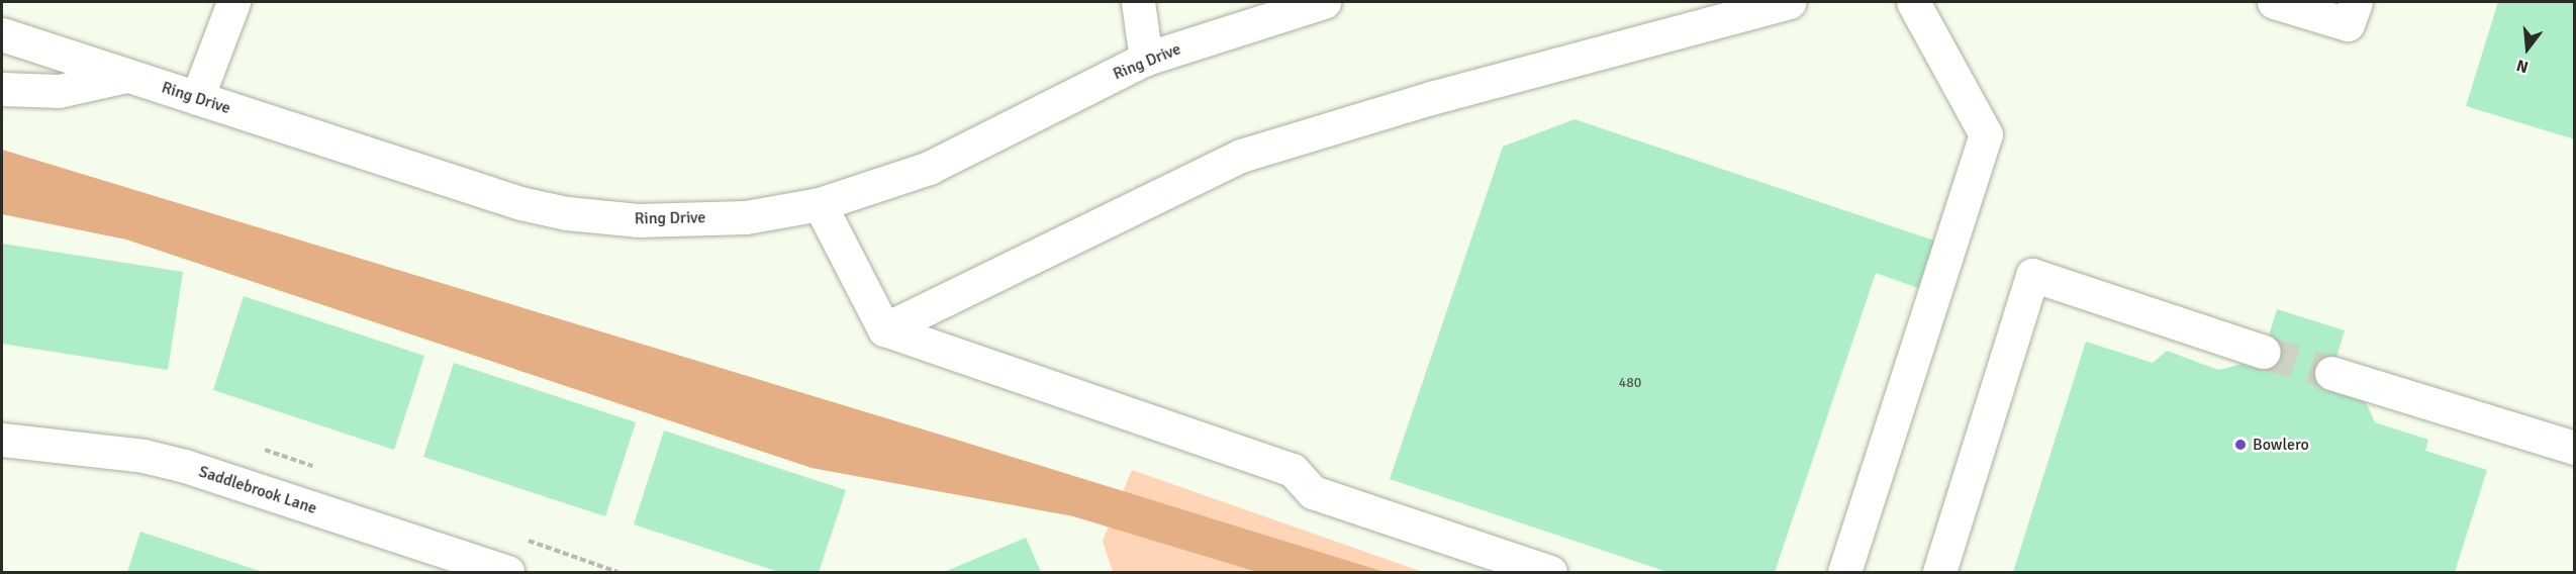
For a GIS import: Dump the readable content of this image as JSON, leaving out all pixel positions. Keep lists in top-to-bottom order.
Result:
{
  "streets": {
    "street": ["Ring Drive", "Saddlebrook Lane"]
  },
  "places": ["Bowlero"],
  "house_numbers": ["480"],
  "north": "bottom"
}
